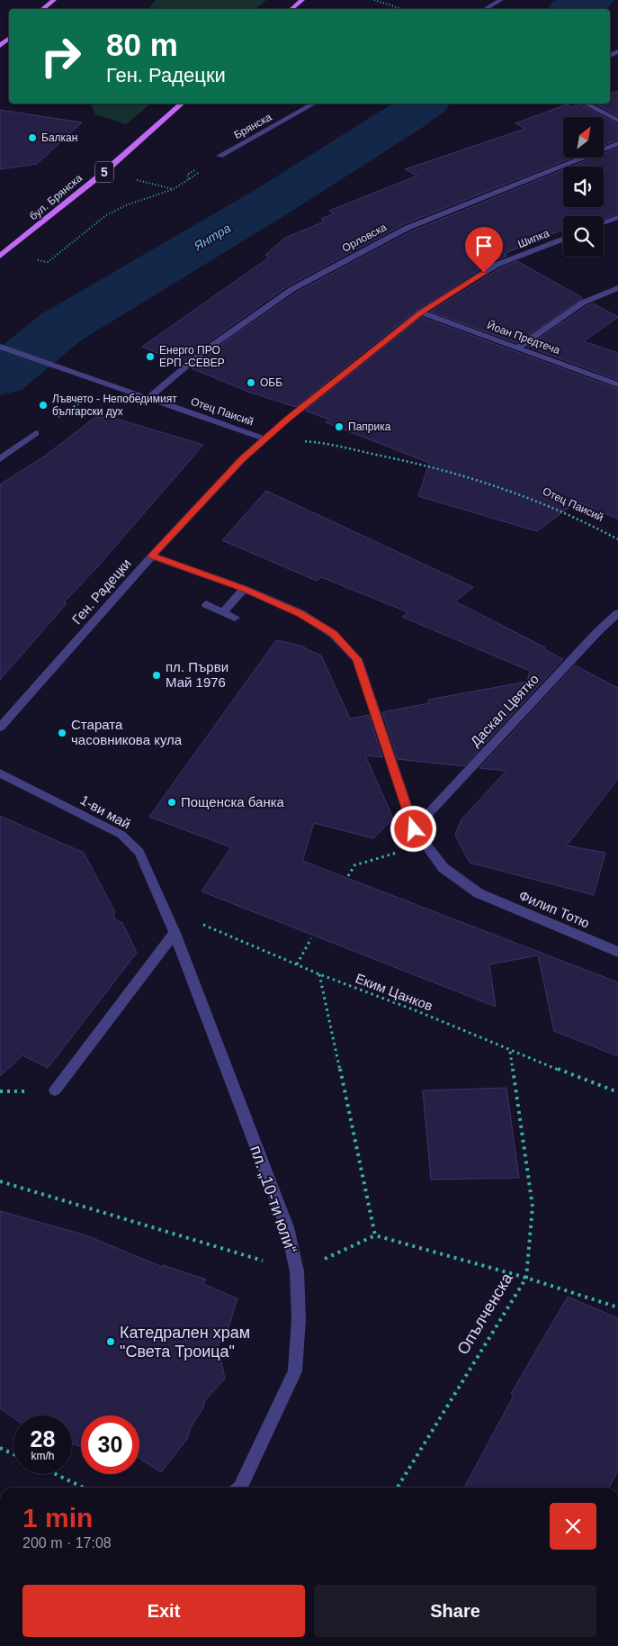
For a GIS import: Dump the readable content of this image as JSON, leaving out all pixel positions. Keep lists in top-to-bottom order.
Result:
{
  "streets": {
    "main road": ["5", "бул. Брянска"],
    "street": [
      "Брянска",
      "Орловска",
      "Шипка",
      "Йоан Предтеча",
      "Отец Паисий",
      "Ген. Радецки",
      "Даскал Цвятко",
      "1-ви май",
      "Филип Тотю",
      "пл. „10-ти юли“"
    ],
    "path": ["Еким Цанков", "Опълченска"]
  },
  "crossings": [
    ["Орловска", "Отец Паисий"],
    ["Шипка", "Йоан Предтеча"],
    ["Шипка", "Отец Паисий"],
    ["Шипка", "Ген. Радецки"],
    ["Отец Паисий", "Ген. Радецки"],
    ["1-ви май", "Еким Цанков"],
    ["1-ви май", "пл. „10-ти юли“"],
    ["Еким Цанков", "Опълченска"]
  ],
  "water": ["Янтра"],
  "places": [
    "Балкан",
    "Енерго ПРО ЕРП -СЕВЕР",
    "ОББ",
    "Лъвчето - Непобедимият български дух",
    "Паприка",
    "пл. Първи Май 1976",
    "Старата часовникова кула",
    "Пощенска банка",
    "Катедрален храм \"Света Троица\""
  ],
  "north": "top right",
  "page": {
    "turn": ["80 m", "Ген. Радецки"],
    "speed": "28 km/h",
    "limit": "30",
    "heading": ["1 min", "200 m · 17:08"],
    "buttons": ["Exit", "Share"]
  }
}
